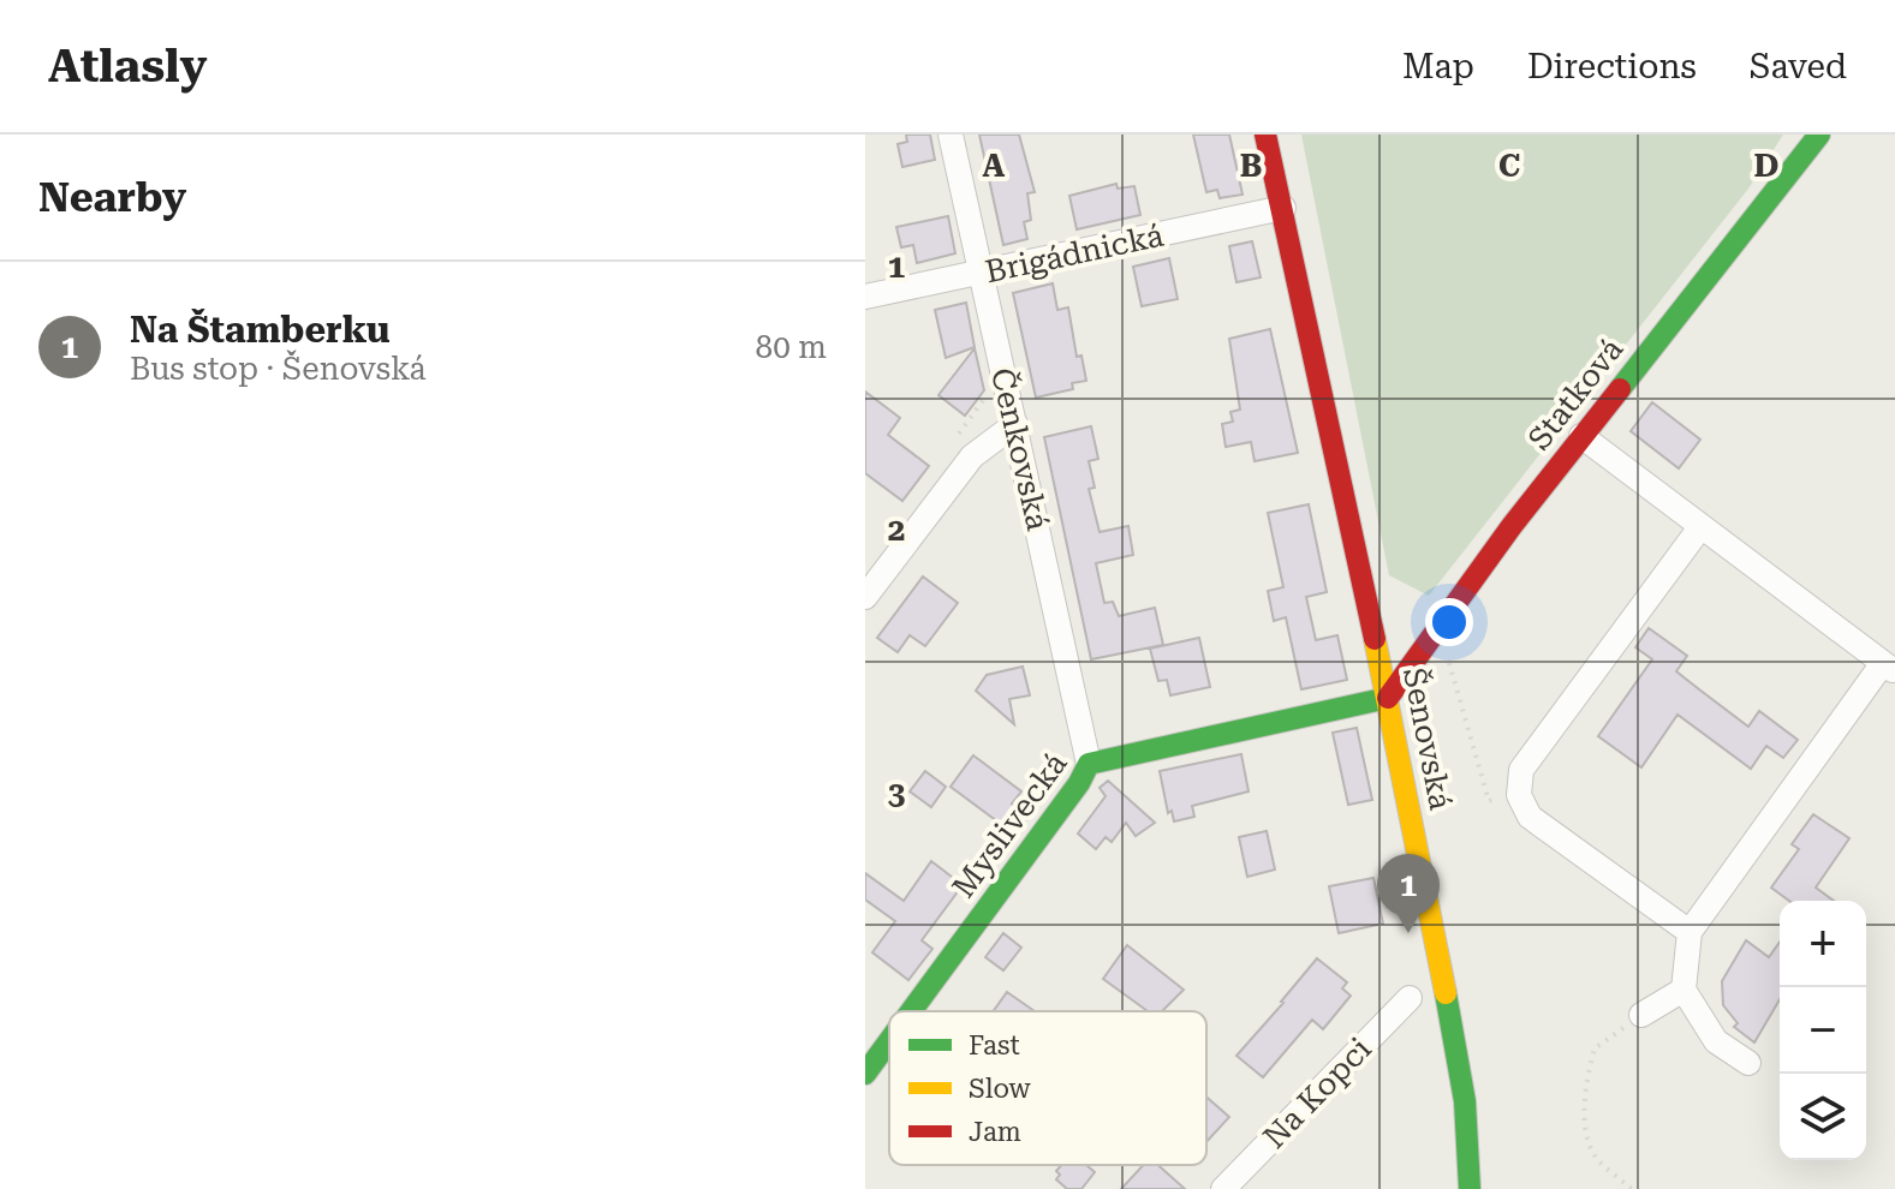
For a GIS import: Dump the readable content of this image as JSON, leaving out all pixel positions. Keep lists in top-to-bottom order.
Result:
{
  "streets": {
    "street": [
      "Brigádnická",
      "Statková",
      "Čenkovská",
      "Šenovská",
      "Myslivecká",
      "Na Kopci"
    ]
  },
  "crossings": [
    ["Brigádnická", "Čenkovská"],
    ["Brigádnická", "Šenovská"],
    ["Statková", "Šenovská"],
    ["Statková", "Myslivecká"],
    ["Čenkovská", "Myslivecká"],
    ["Šenovská", "Myslivecká"]
  ],
  "legend": ["Fast", "Slow", "Jam"],
  "page": {
    "header": "Atlasly",
    "nav": ["Map", "Directions", "Saved"],
    "heading": "Nearby",
    "list": [
      {
        "mark": "1",
        "name": "Na Štamberku",
        "note": "Bus stop · Šenovská",
        "value": "80 m"
      }
    ],
    "pins": "1",
    "map_buttons": ["+", "−"]
  },
  "grid": {
    "columns": [
      "A",
      "B",
      "C",
      "D"
    ],
    "rows": ["1", "2", "3"]
  }
}
